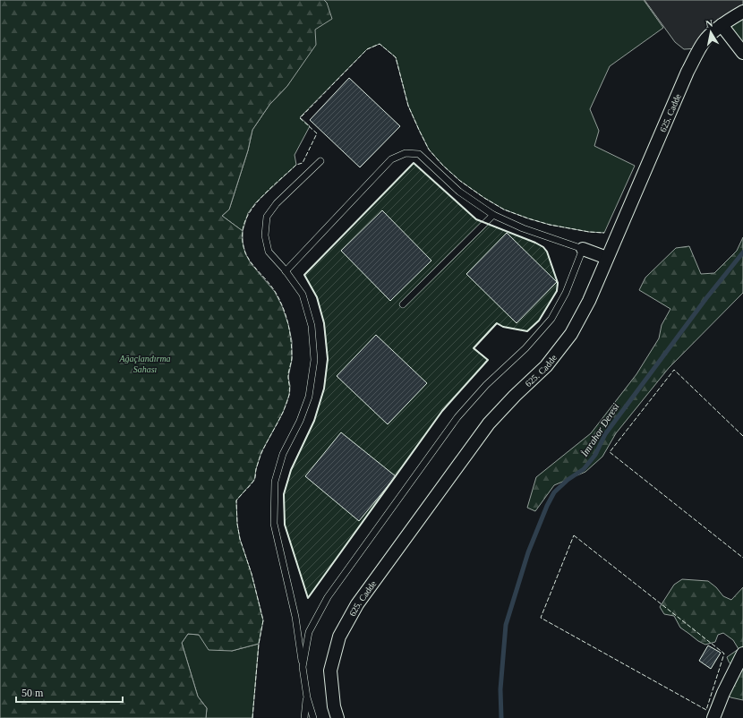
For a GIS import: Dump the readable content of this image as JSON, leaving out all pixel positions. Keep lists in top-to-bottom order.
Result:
{
  "streets": {
    "street": ["625. Cadde"]
  },
  "water": ["İmrahor Deresi"],
  "parks": ["Ağaçlandırma Sahası"],
  "scale_bar": "50 m",
  "north": "top"
}
